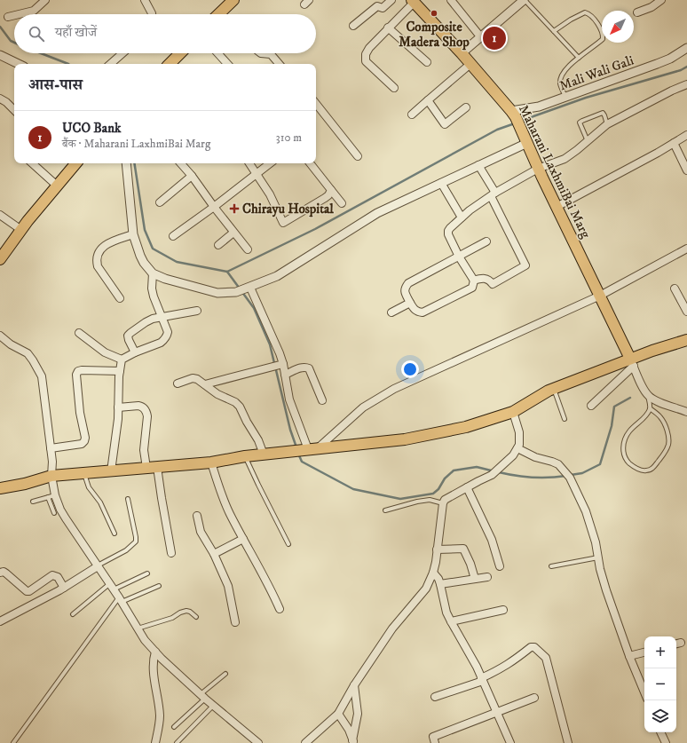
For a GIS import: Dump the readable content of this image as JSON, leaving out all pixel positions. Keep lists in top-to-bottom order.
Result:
{
  "streets": {
    "main road": ["Maharani LaxhmiBai Marg"],
    "street": ["Mali Wali Gali"]
  },
  "crossings": [
    ["Mali Wali Gali", "Maharani LaxhmiBai Marg"]
  ],
  "places": {
    "other": ["Composite Madera Shop"],
    "health": ["Chirayu Hospital"]
  },
  "north": "bottom left",
  "page": {
    "search": "यहाँ खोजें",
    "pins": "1",
    "heading": "आस-पास",
    "list": [
      {
        "mark": "1",
        "name": "UCO Bank",
        "note": "बैंक · Maharani LaxhmiBai Marg",
        "value": "310 m"
      }
    ],
    "map_buttons": ["+", "−"]
  }
}
